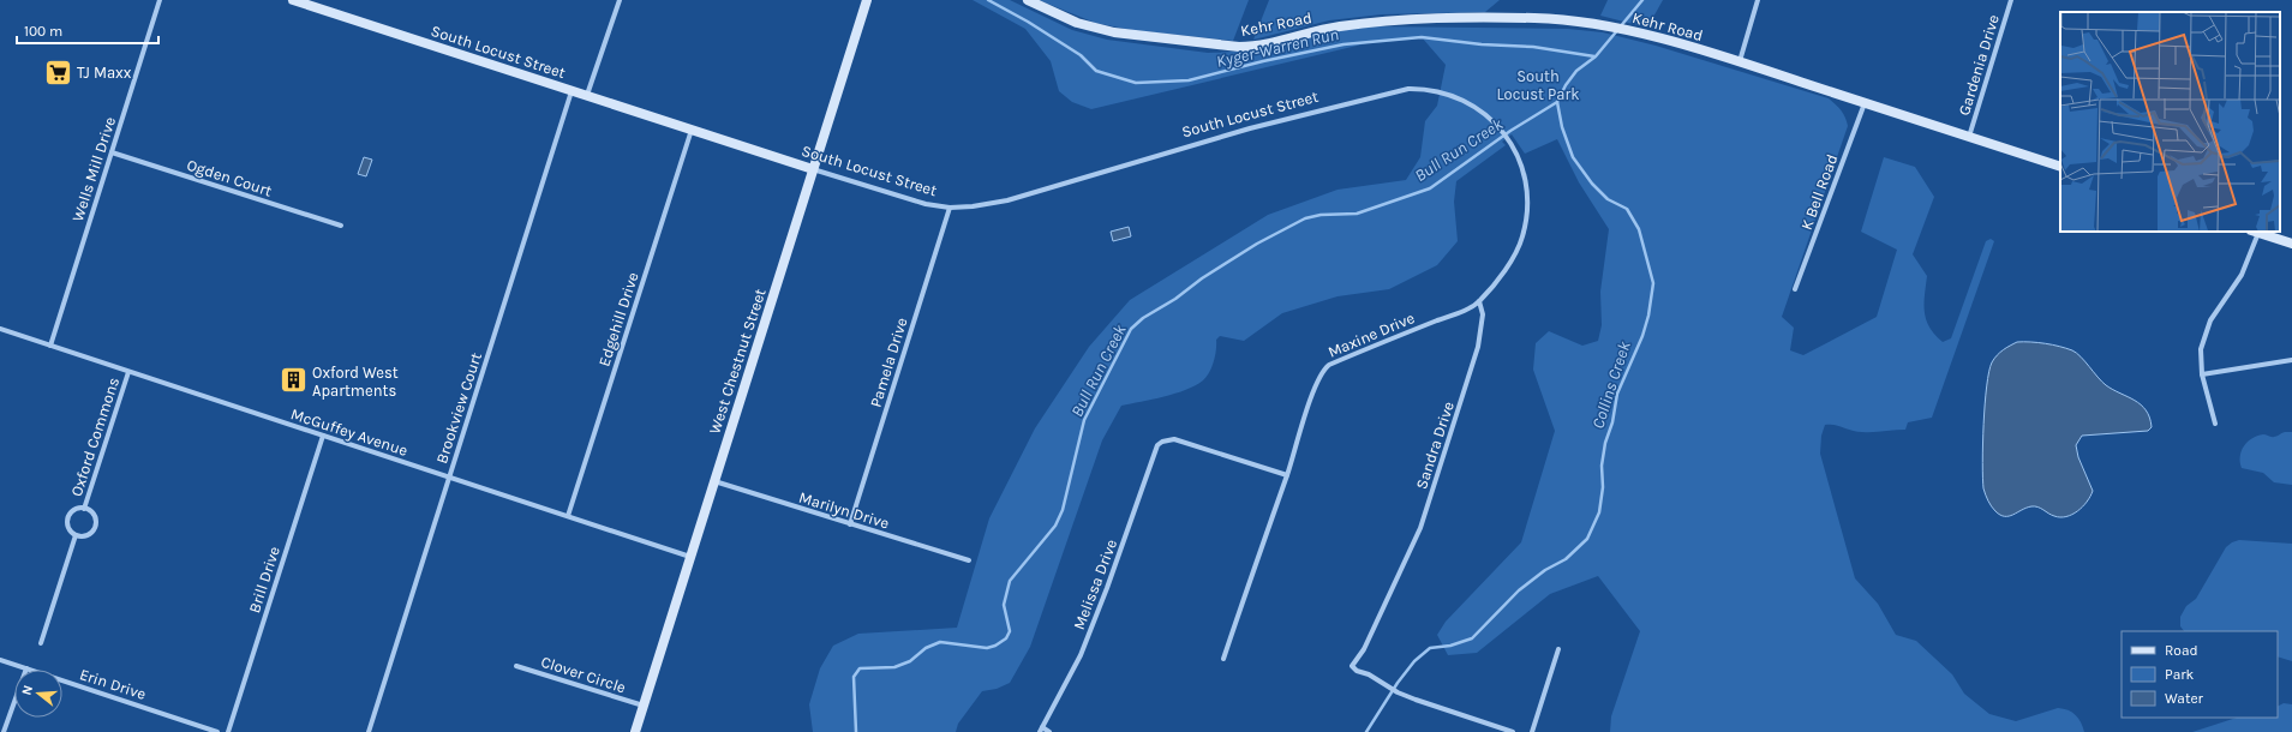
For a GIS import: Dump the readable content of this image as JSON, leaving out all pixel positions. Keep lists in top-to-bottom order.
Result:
{
  "streets": {
    "street": [
      "Kehr Road",
      "South Locust Street",
      "Gardenia Drive",
      "Wells Mill Drive",
      "Ogden Court",
      "K Bell Road",
      "Edgehill Drive",
      "Maxine Drive",
      "West Chestnut Street",
      "Pamela Drive",
      "Brookview Court",
      "McGuffey Avenue",
      "Oxford Commons",
      "Sandra Drive",
      "Marilyn Drive",
      "Brill Drive",
      "Melissa Drive",
      "Clover Circle",
      "Erin Drive"
    ]
  },
  "crossings": [
    ["Kehr Road", "Gardenia Drive"],
    ["Kehr Road", "K Bell Road"],
    ["South Locust Street", "Edgehill Drive"],
    ["South Locust Street", "Maxine Drive"],
    ["South Locust Street", "West Chestnut Street"],
    ["South Locust Street", "Pamela Drive"],
    ["South Locust Street", "Brookview Court"],
    ["South Locust Street", "Sandra Drive"],
    ["Wells Mill Drive", "Ogden Court"],
    ["Wells Mill Drive", "McGuffey Avenue"],
    ["Edgehill Drive", "McGuffey Avenue"],
    ["Maxine Drive", "Sandra Drive"],
    ["Maxine Drive", "Melissa Drive"],
    ["West Chestnut Street", "McGuffey Avenue"],
    ["West Chestnut Street", "Marilyn Drive"],
    ["West Chestnut Street", "Clover Circle"],
    ["Pamela Drive", "Marilyn Drive"],
    ["Brookview Court", "McGuffey Avenue"],
    ["McGuffey Avenue", "Oxford Commons"],
    ["McGuffey Avenue", "Brill Drive"]
  ],
  "water": ["Kyger-Warren Run", "Bull Run Creek", "Collins Creek"],
  "parks": ["South Locust Park"],
  "places": {
    "supermarket": ["TJ Maxx"],
    "building": ["Oxford West Apartments"]
  },
  "legend": ["Road", "Park", "Water"],
  "scale_bar": "100 m",
  "north": "left"
}
